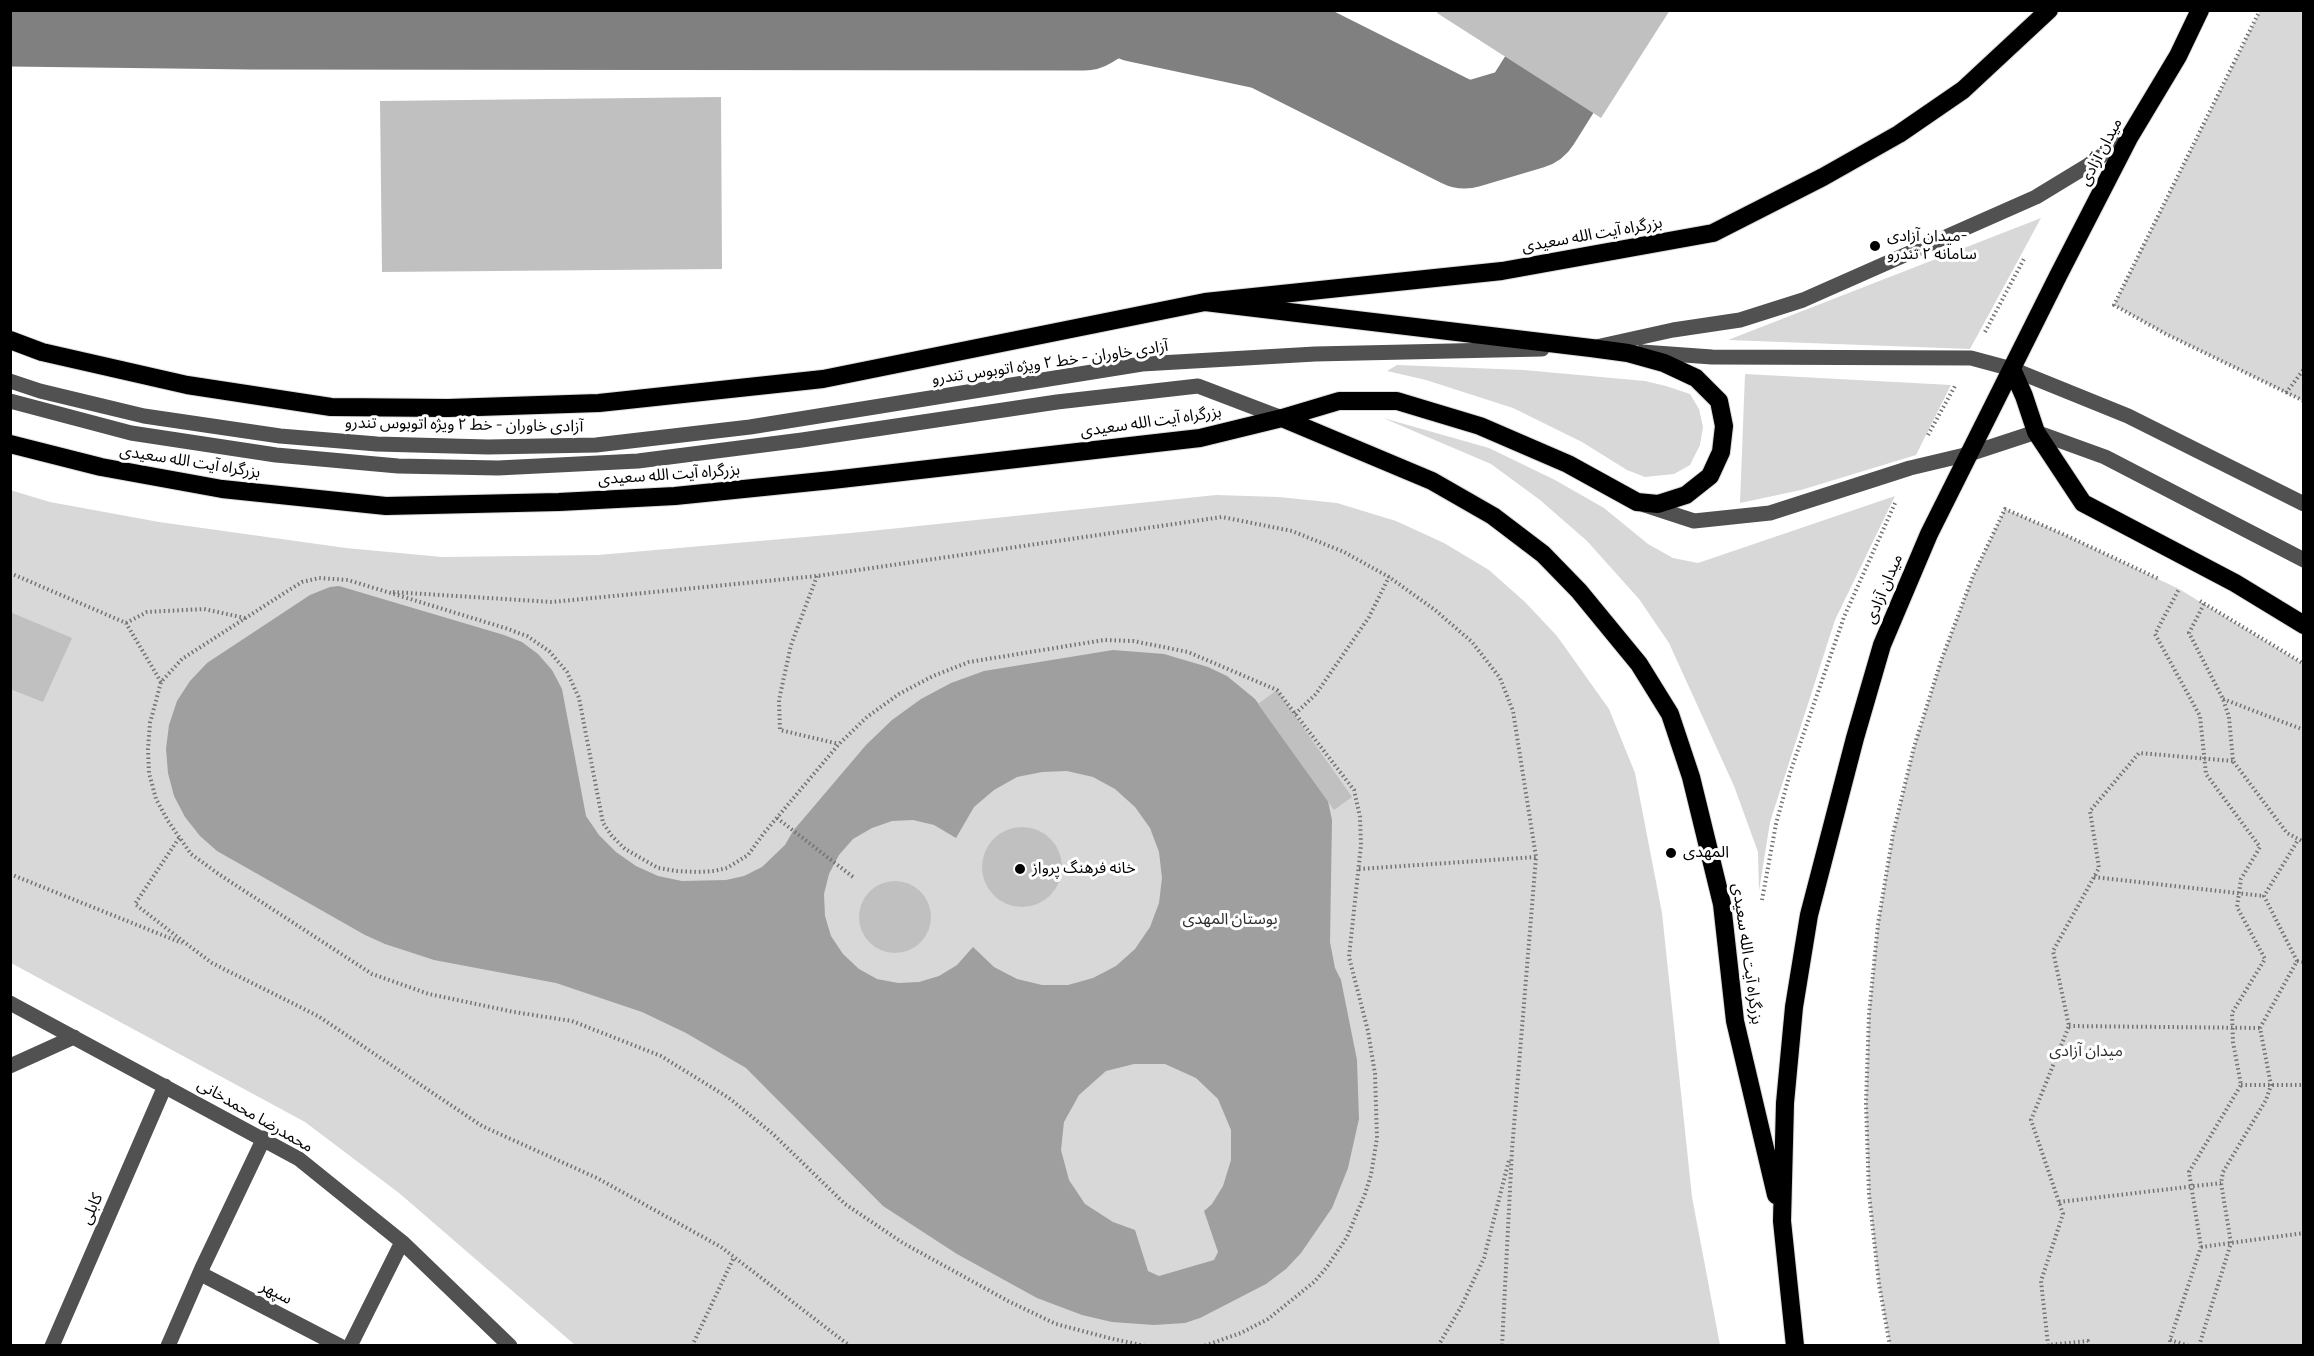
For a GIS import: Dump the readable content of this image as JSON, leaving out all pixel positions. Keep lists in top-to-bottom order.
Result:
{
  "streets": {
    "highway": ["میدان آزادی", "بزرگراه آیت الله سعیدی"],
    "street": [
      "آزادی خاوران - خط ۲ ویژه اتوبوس تندرو",
      "محمدرضا محمدخانی",
      "کابلی",
      "سپهر"
    ]
  },
  "crossings": [
    ["میدان آزادی", "بزرگراه آیت الله سعیدی"],
    ["میدان آزادی", "آزادی خاوران - خط ۲ ویژه اتوبوس تندرو"],
    ["محمدرضا محمدخانی", "کابلی"]
  ],
  "parks": ["بوستان المهدی", "میدان آزادی"],
  "places": ["میدان آزادی- سامانه ۲ تندرو", "المهدی", "خانه فرهنگ پرواز"]
}
